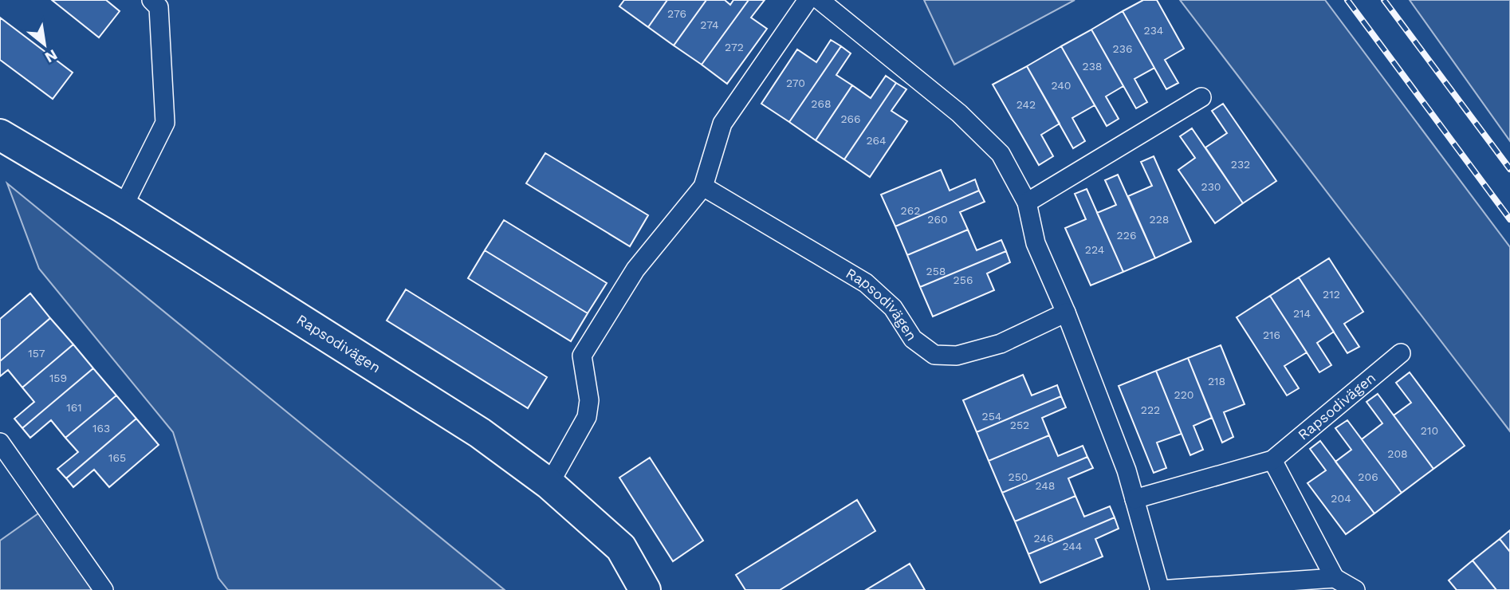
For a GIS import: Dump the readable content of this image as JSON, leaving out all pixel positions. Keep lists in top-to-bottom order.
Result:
{
  "streets": {
    "street": ["Rapsodivägen"]
  },
  "house_numbers": [
    "276",
    "274",
    "234",
    "272",
    "236",
    "238",
    "270",
    "240",
    "268",
    "242",
    "266",
    "264",
    "232",
    "230",
    "262",
    "260",
    "228",
    "226",
    "224",
    "258",
    "256",
    "212",
    "214",
    "216",
    "157",
    "159",
    "218",
    "220",
    "161",
    "222",
    "254",
    "252",
    "163",
    "210",
    "208",
    "165",
    "250",
    "206",
    "248",
    "204",
    "246",
    "244"
  ],
  "north": "bottom right"
}
